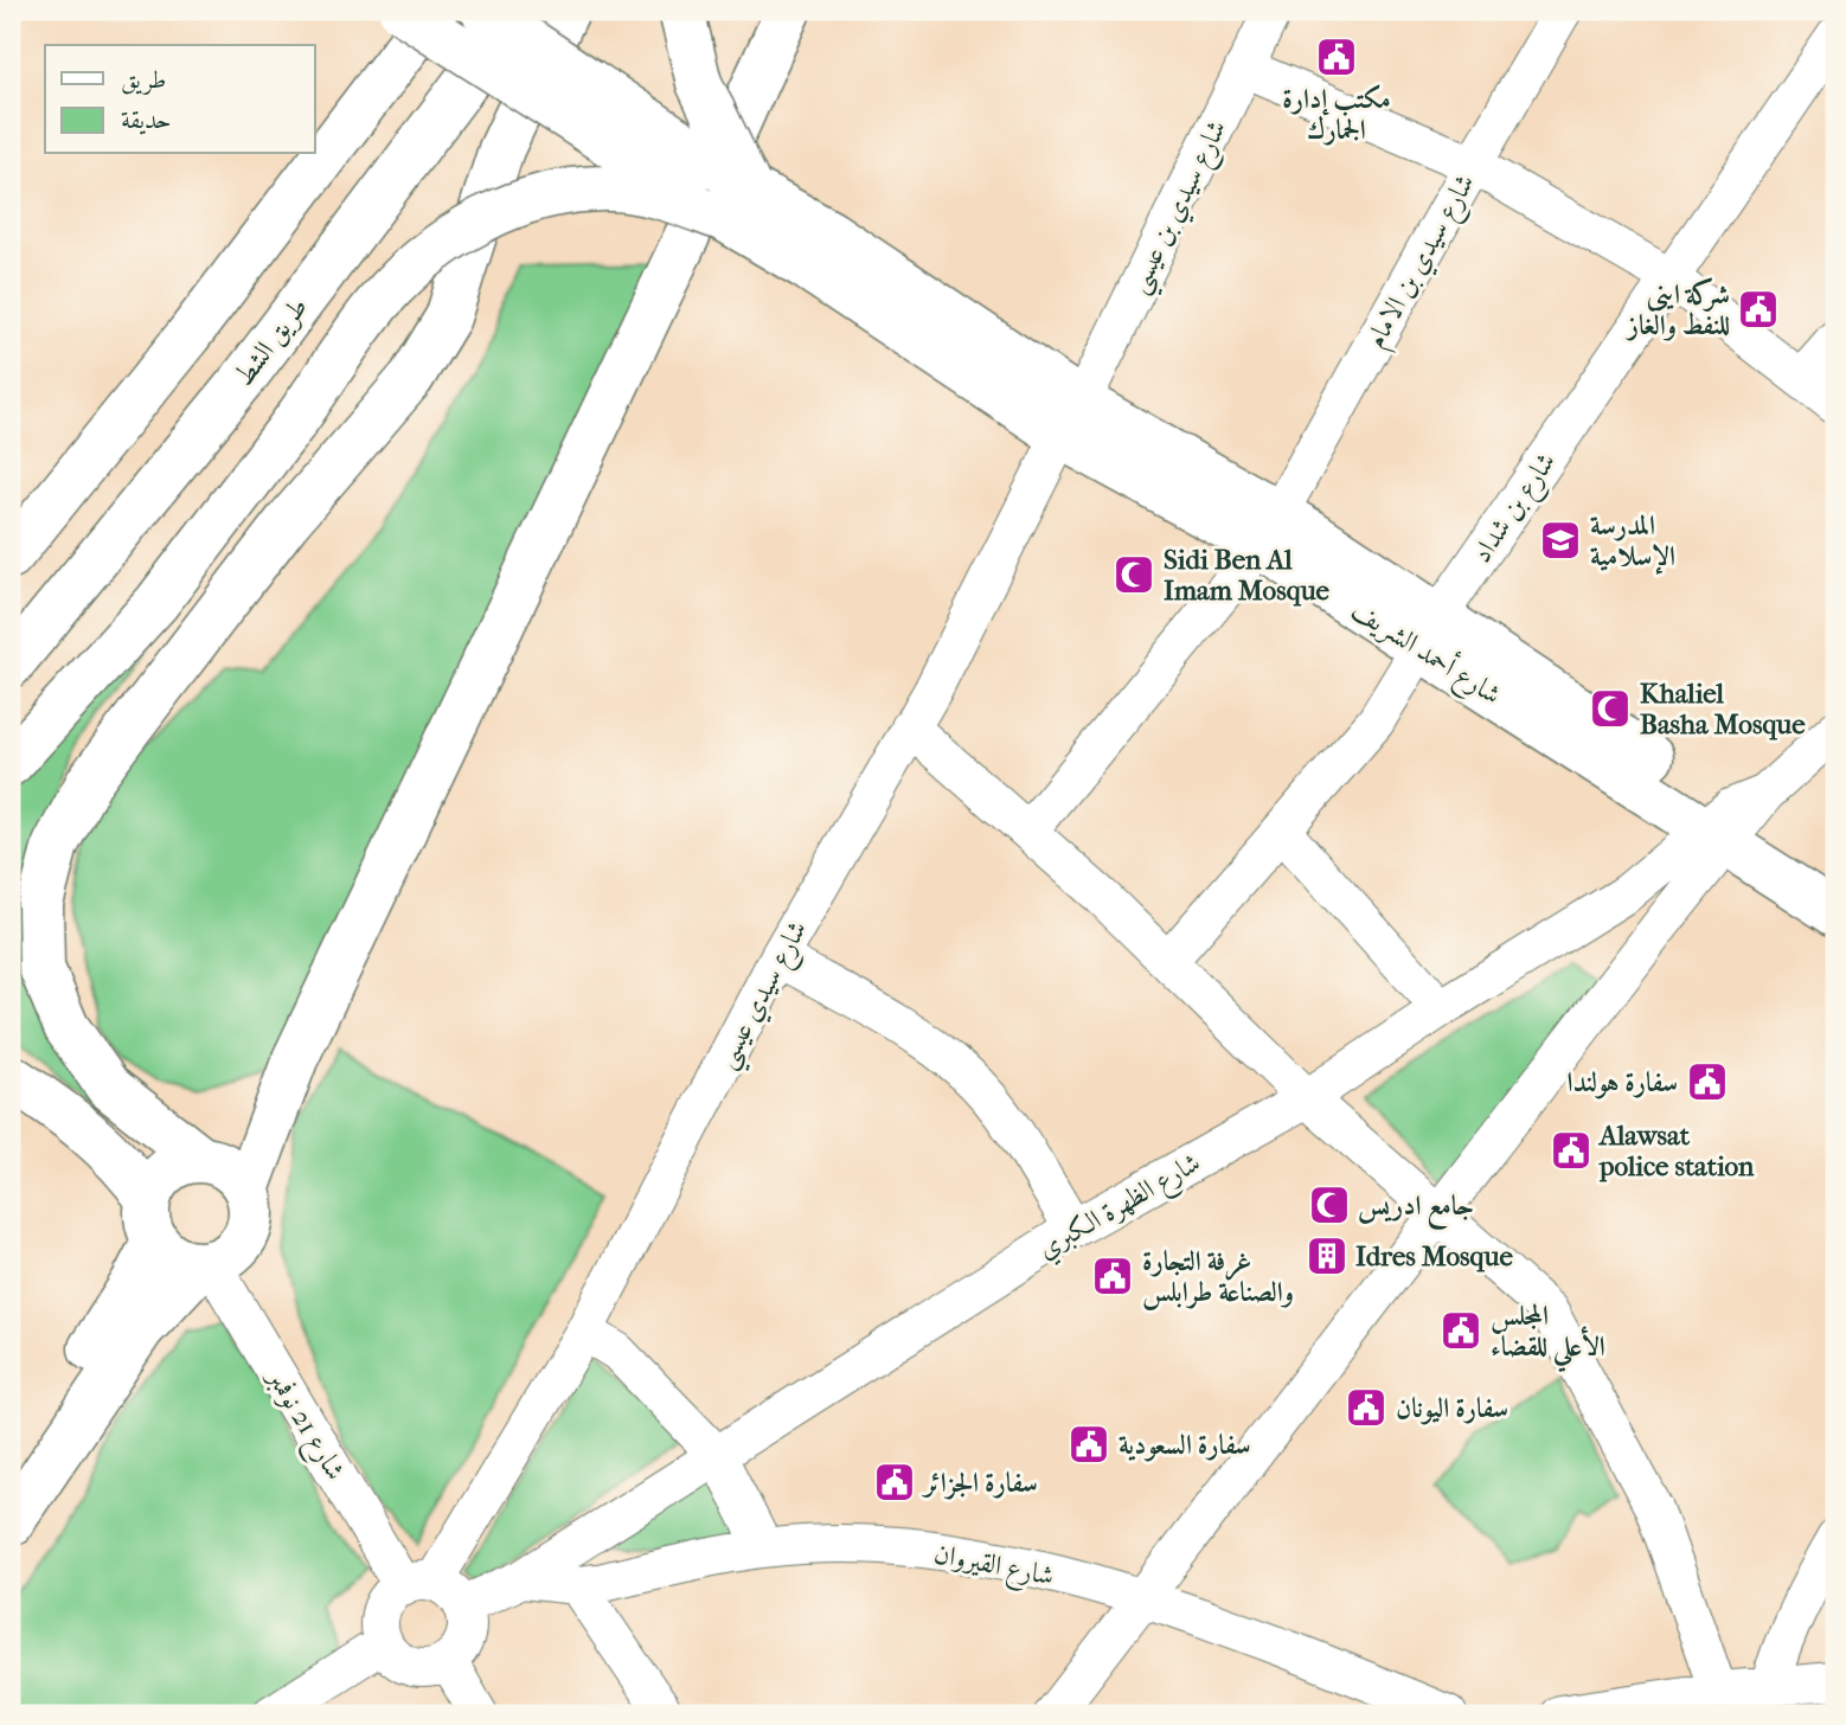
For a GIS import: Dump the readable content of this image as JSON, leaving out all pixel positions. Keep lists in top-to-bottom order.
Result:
{
  "streets": {
    "main road": ["طريق الشط", "شارع أحمد الشريف"],
    "street": [
      "شارع سيدي بن عيسي",
      "شارع سيدي بن الامام",
      "شارع بن شداد",
      "شارع سيدي عيسي",
      "شارع الظهرة الكبري",
      "شارع 21 نوفمبر",
      "شارع القيروان"
    ]
  },
  "crossings": [
    ["شارع سيدي بن عيسي", "شارع أحمد الشريف"],
    ["شارع سيدي بن عيسي", "شارع سيدي عيسي"],
    ["شارع سيدي بن الامام", "شارع أحمد الشريف"],
    ["شارع بن شداد", "شارع أحمد الشريف"],
    ["شارع أحمد الشريف", "شارع سيدي عيسي"],
    ["شارع أحمد الشريف", "شارع الظهرة الكبري"],
    ["شارع سيدي عيسي", "شارع الظهرة الكبري"],
    ["شارع سيدي عيسي", "شارع 21 نوفمبر"],
    ["شارع الظهرة الكبري", "شارع 21 نوفمبر"],
    ["شارع الظهرة الكبري", "شارع القيروان"]
  ],
  "places": {
    "public building": [
      "مكتب إدارة الجمارك",
      "شركة ايني للنفط والغاز",
      "سفارة هولندا",
      "Alawsat police station",
      "غرفة التجارة والصناعة طرابلس",
      "المجلس الأعلي للقضاء",
      "سفارة اليونان",
      "سفارة السعودية",
      "سفارة الجزائر"
    ],
    "school or university": ["المدرسة الإسلامية"],
    "mosque": ["Sidi Ben Al Imam Mosque", "Khaliel Basha Mosque", "جامع ادريس"],
    "building": ["Idres Mosque"]
  },
  "legend": ["طريق", "حديقة"]
}
